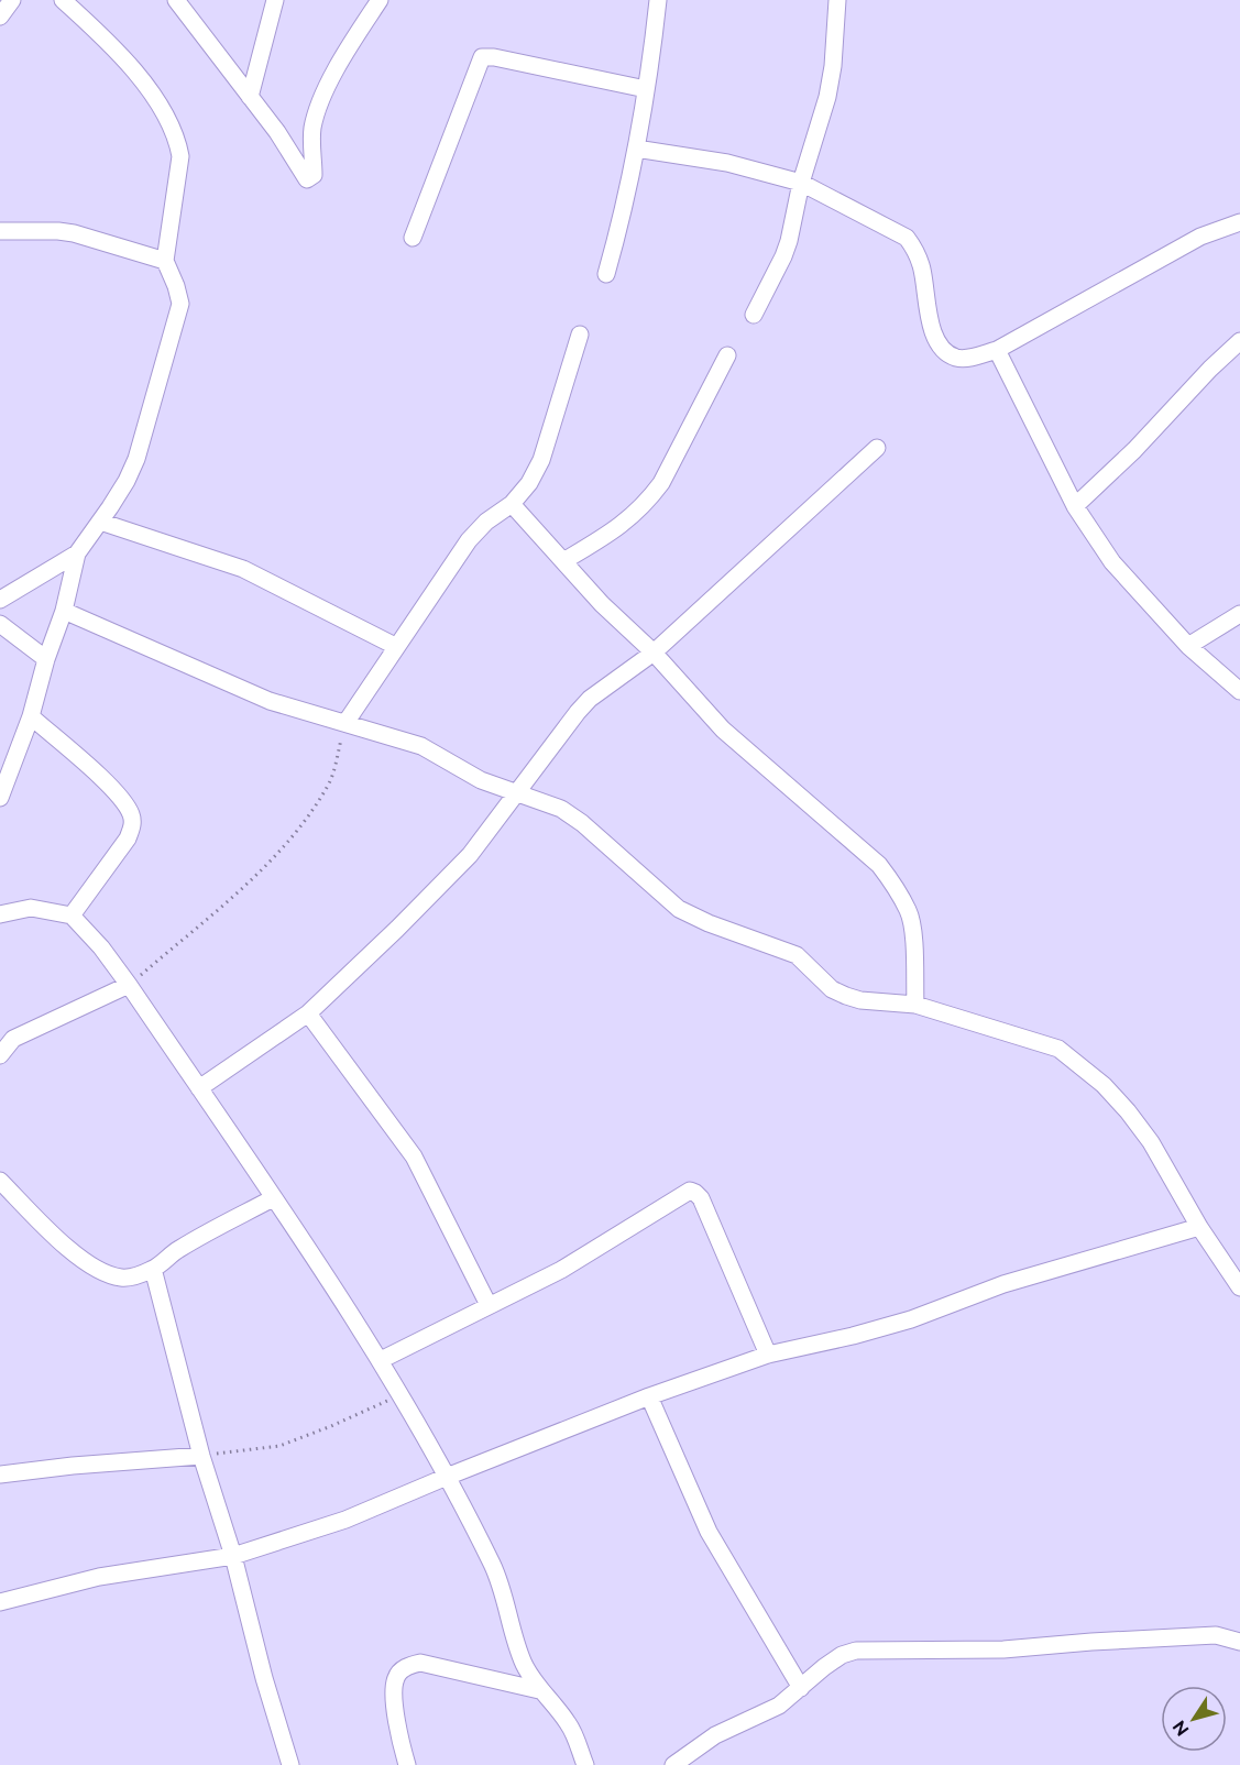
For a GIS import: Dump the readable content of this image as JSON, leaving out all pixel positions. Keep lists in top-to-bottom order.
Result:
{
  "north": "bottom left"
}
